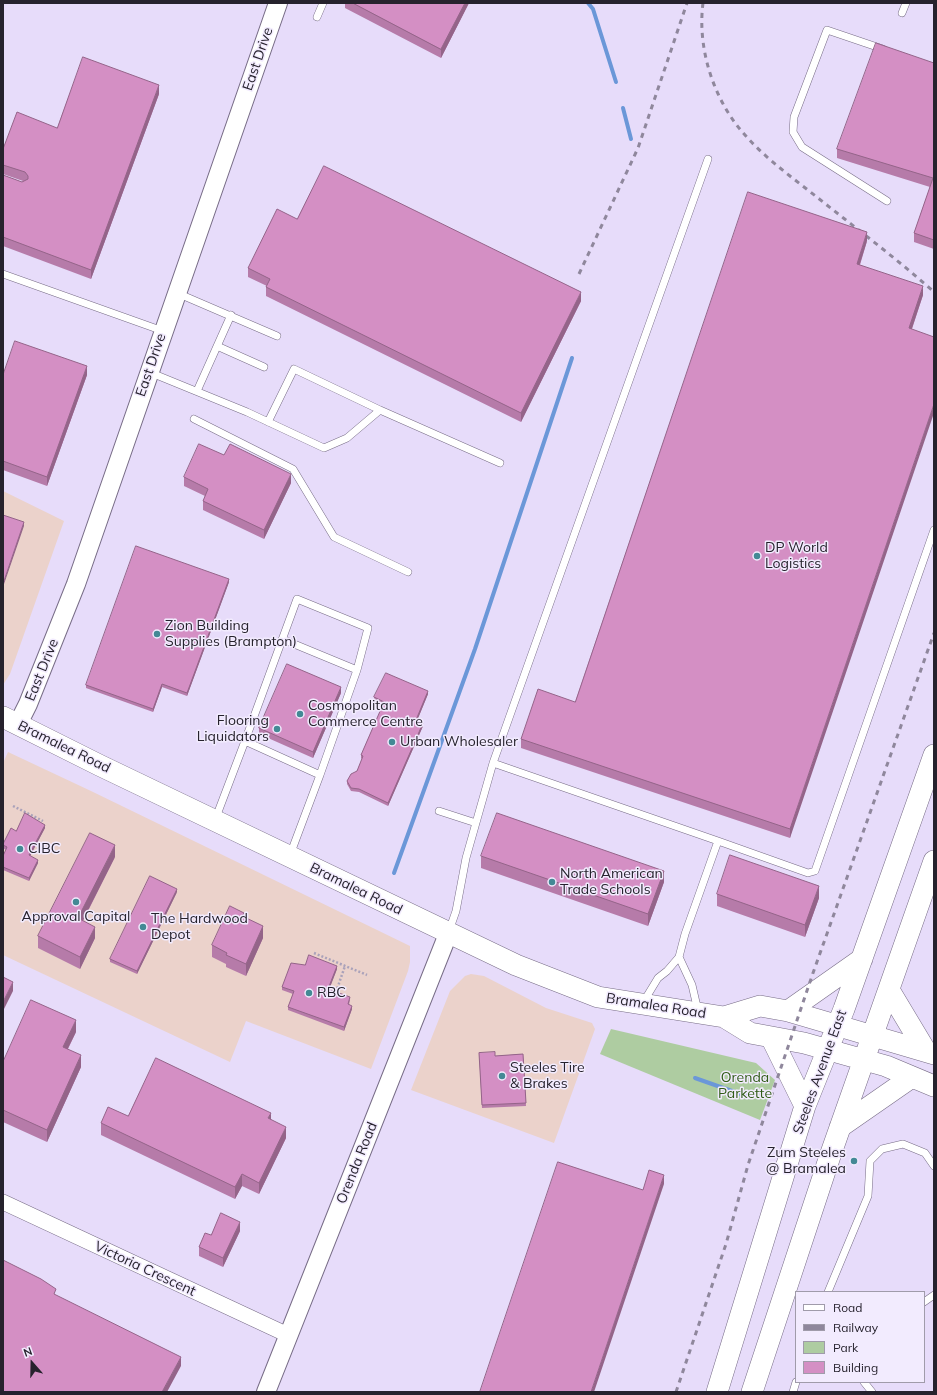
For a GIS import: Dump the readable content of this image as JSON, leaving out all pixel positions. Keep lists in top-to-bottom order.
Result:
{
  "streets": {
    "main road": ["Bramalea Road", "Steeles Avenue East"],
    "street": ["East Drive", "Orenda Road", "Victoria Crescent"]
  },
  "crossings": [
    ["East Drive", "Bramalea Road"],
    ["Bramalea Road", "Steeles Avenue East"],
    ["Bramalea Road", "Orenda Road"],
    ["Orenda Road", "Victoria Crescent"]
  ],
  "parks": ["Orenda Parkette"],
  "places": [
    "DP World Logistics",
    "Zion Building Supplies (Brampton)",
    "Cosmopolitan Commerce Centre",
    "Flooring Liquidators",
    "Urban Wholesaler",
    "CIBC",
    "North American Trade Schools",
    "Approval Capital",
    "The Hardwood Depot",
    "RBC",
    "Steeles Tire & Brakes",
    "Zum Steeles @ Bramalea"
  ],
  "legend": [
    "Road",
    "Railway",
    "Park",
    "Building"
  ],
  "north": "top"
}
